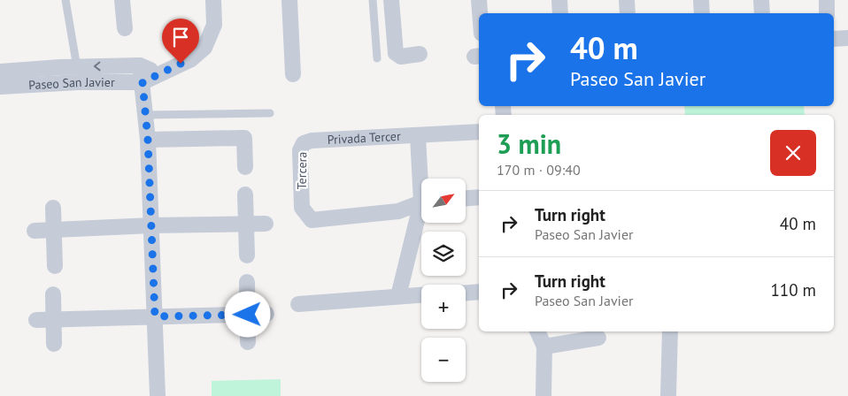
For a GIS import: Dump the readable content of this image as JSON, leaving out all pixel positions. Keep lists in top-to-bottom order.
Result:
{
  "streets": {
    "street": ["Paseo San Javier", "Privada Tercer", "Tercera"]
  },
  "crossings": [
    ["Privada Tercer", "Tercera"]
  ],
  "north": "top right",
  "page": {
    "turn": ["40 m", "Paseo San Javier"],
    "heading": ["3 min", "170 m · 09:40"],
    "map_buttons": ["+", "−"],
    "list": [
      {
        "name": "Turn right",
        "note": "Paseo San Javier",
        "value": "40 m"
      },
      {
        "name": "Turn right",
        "note": "Paseo San Javier",
        "value": "110 m"
      }
    ]
  }
}
